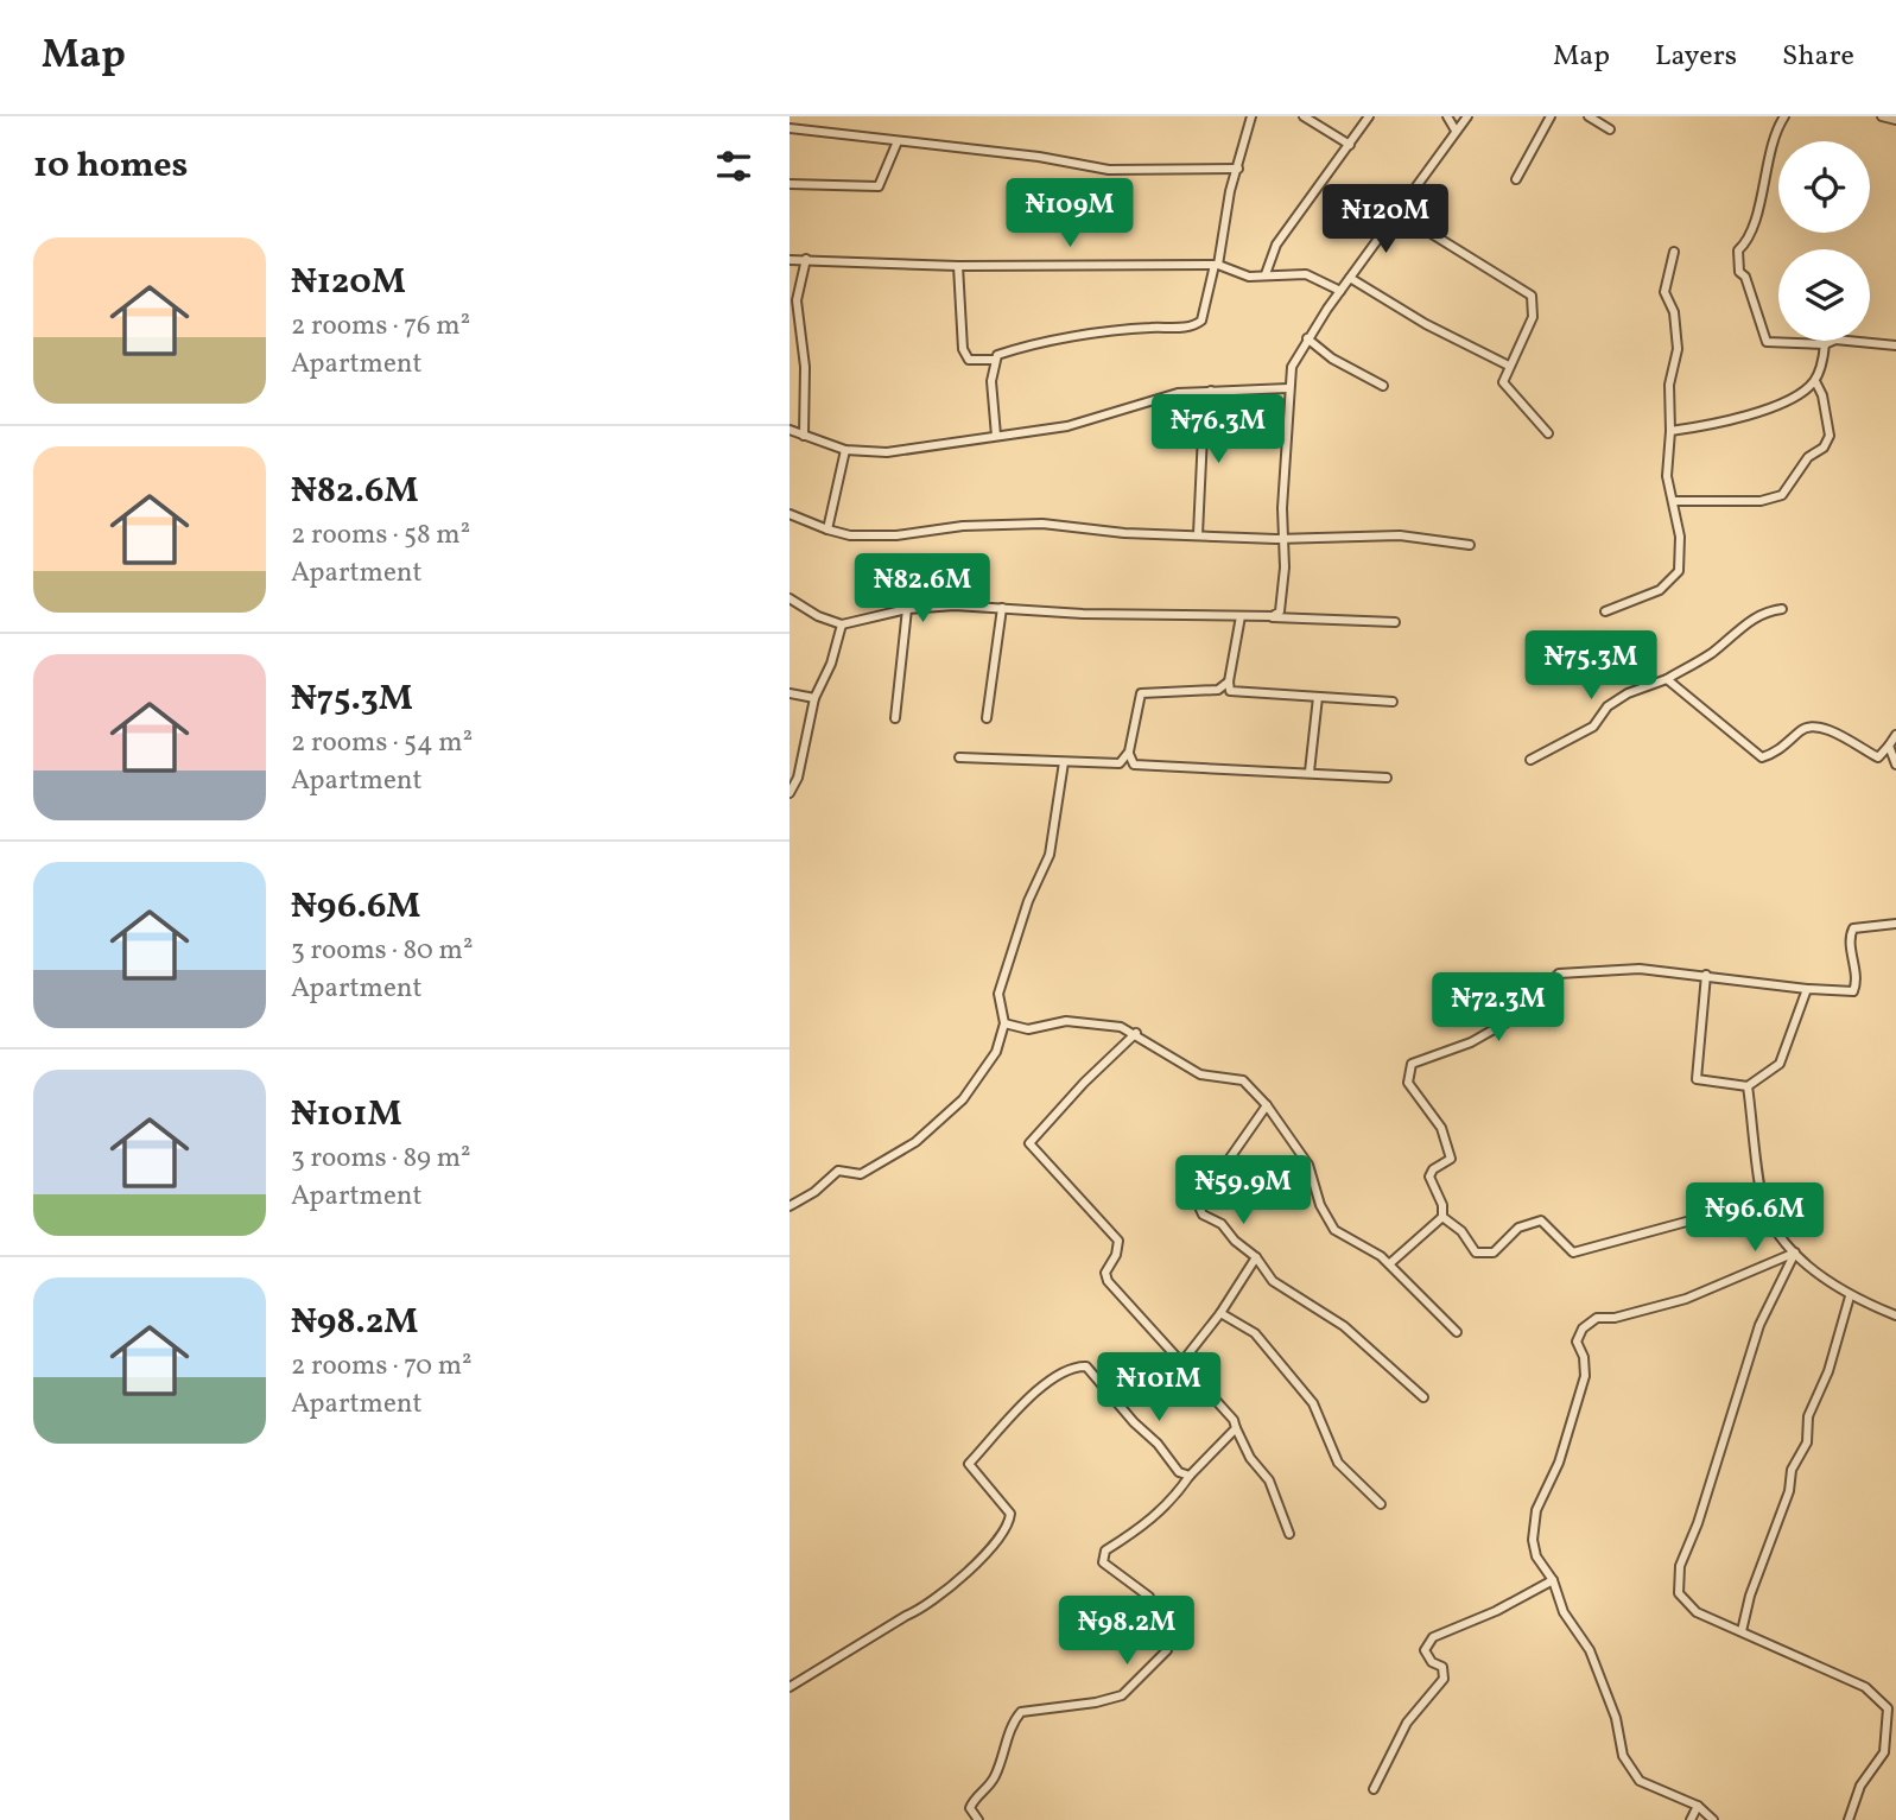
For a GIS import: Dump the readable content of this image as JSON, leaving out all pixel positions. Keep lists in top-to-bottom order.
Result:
{
  "page": {
    "header": "Map",
    "nav": ["Map", "Layers", "Share"],
    "heading": "10 homes",
    "price": [
      "₦109M",
      "₦120M",
      "₦76.3M",
      "₦82.6M",
      "₦75.3M",
      "₦72.3M",
      "₦59.9M",
      "₦96.6M",
      "₦101M",
      "₦98.2M"
    ],
    "list": [
      {
        "name": "₦120M",
        "note": "2 rooms · 76 m² · Apartment"
      },
      {
        "name": "₦82.6M",
        "note": "2 rooms · 58 m² · Apartment"
      },
      {
        "name": "₦75.3M",
        "note": "2 rooms · 54 m² · Apartment"
      },
      {
        "name": "₦96.6M",
        "note": "3 rooms · 80 m² · Apartment"
      },
      {
        "name": "₦101M",
        "note": "3 rooms · 89 m² · Apartment"
      },
      {
        "name": "₦98.2M",
        "note": "2 rooms · 70 m² · Apartment"
      }
    ]
  }
}
